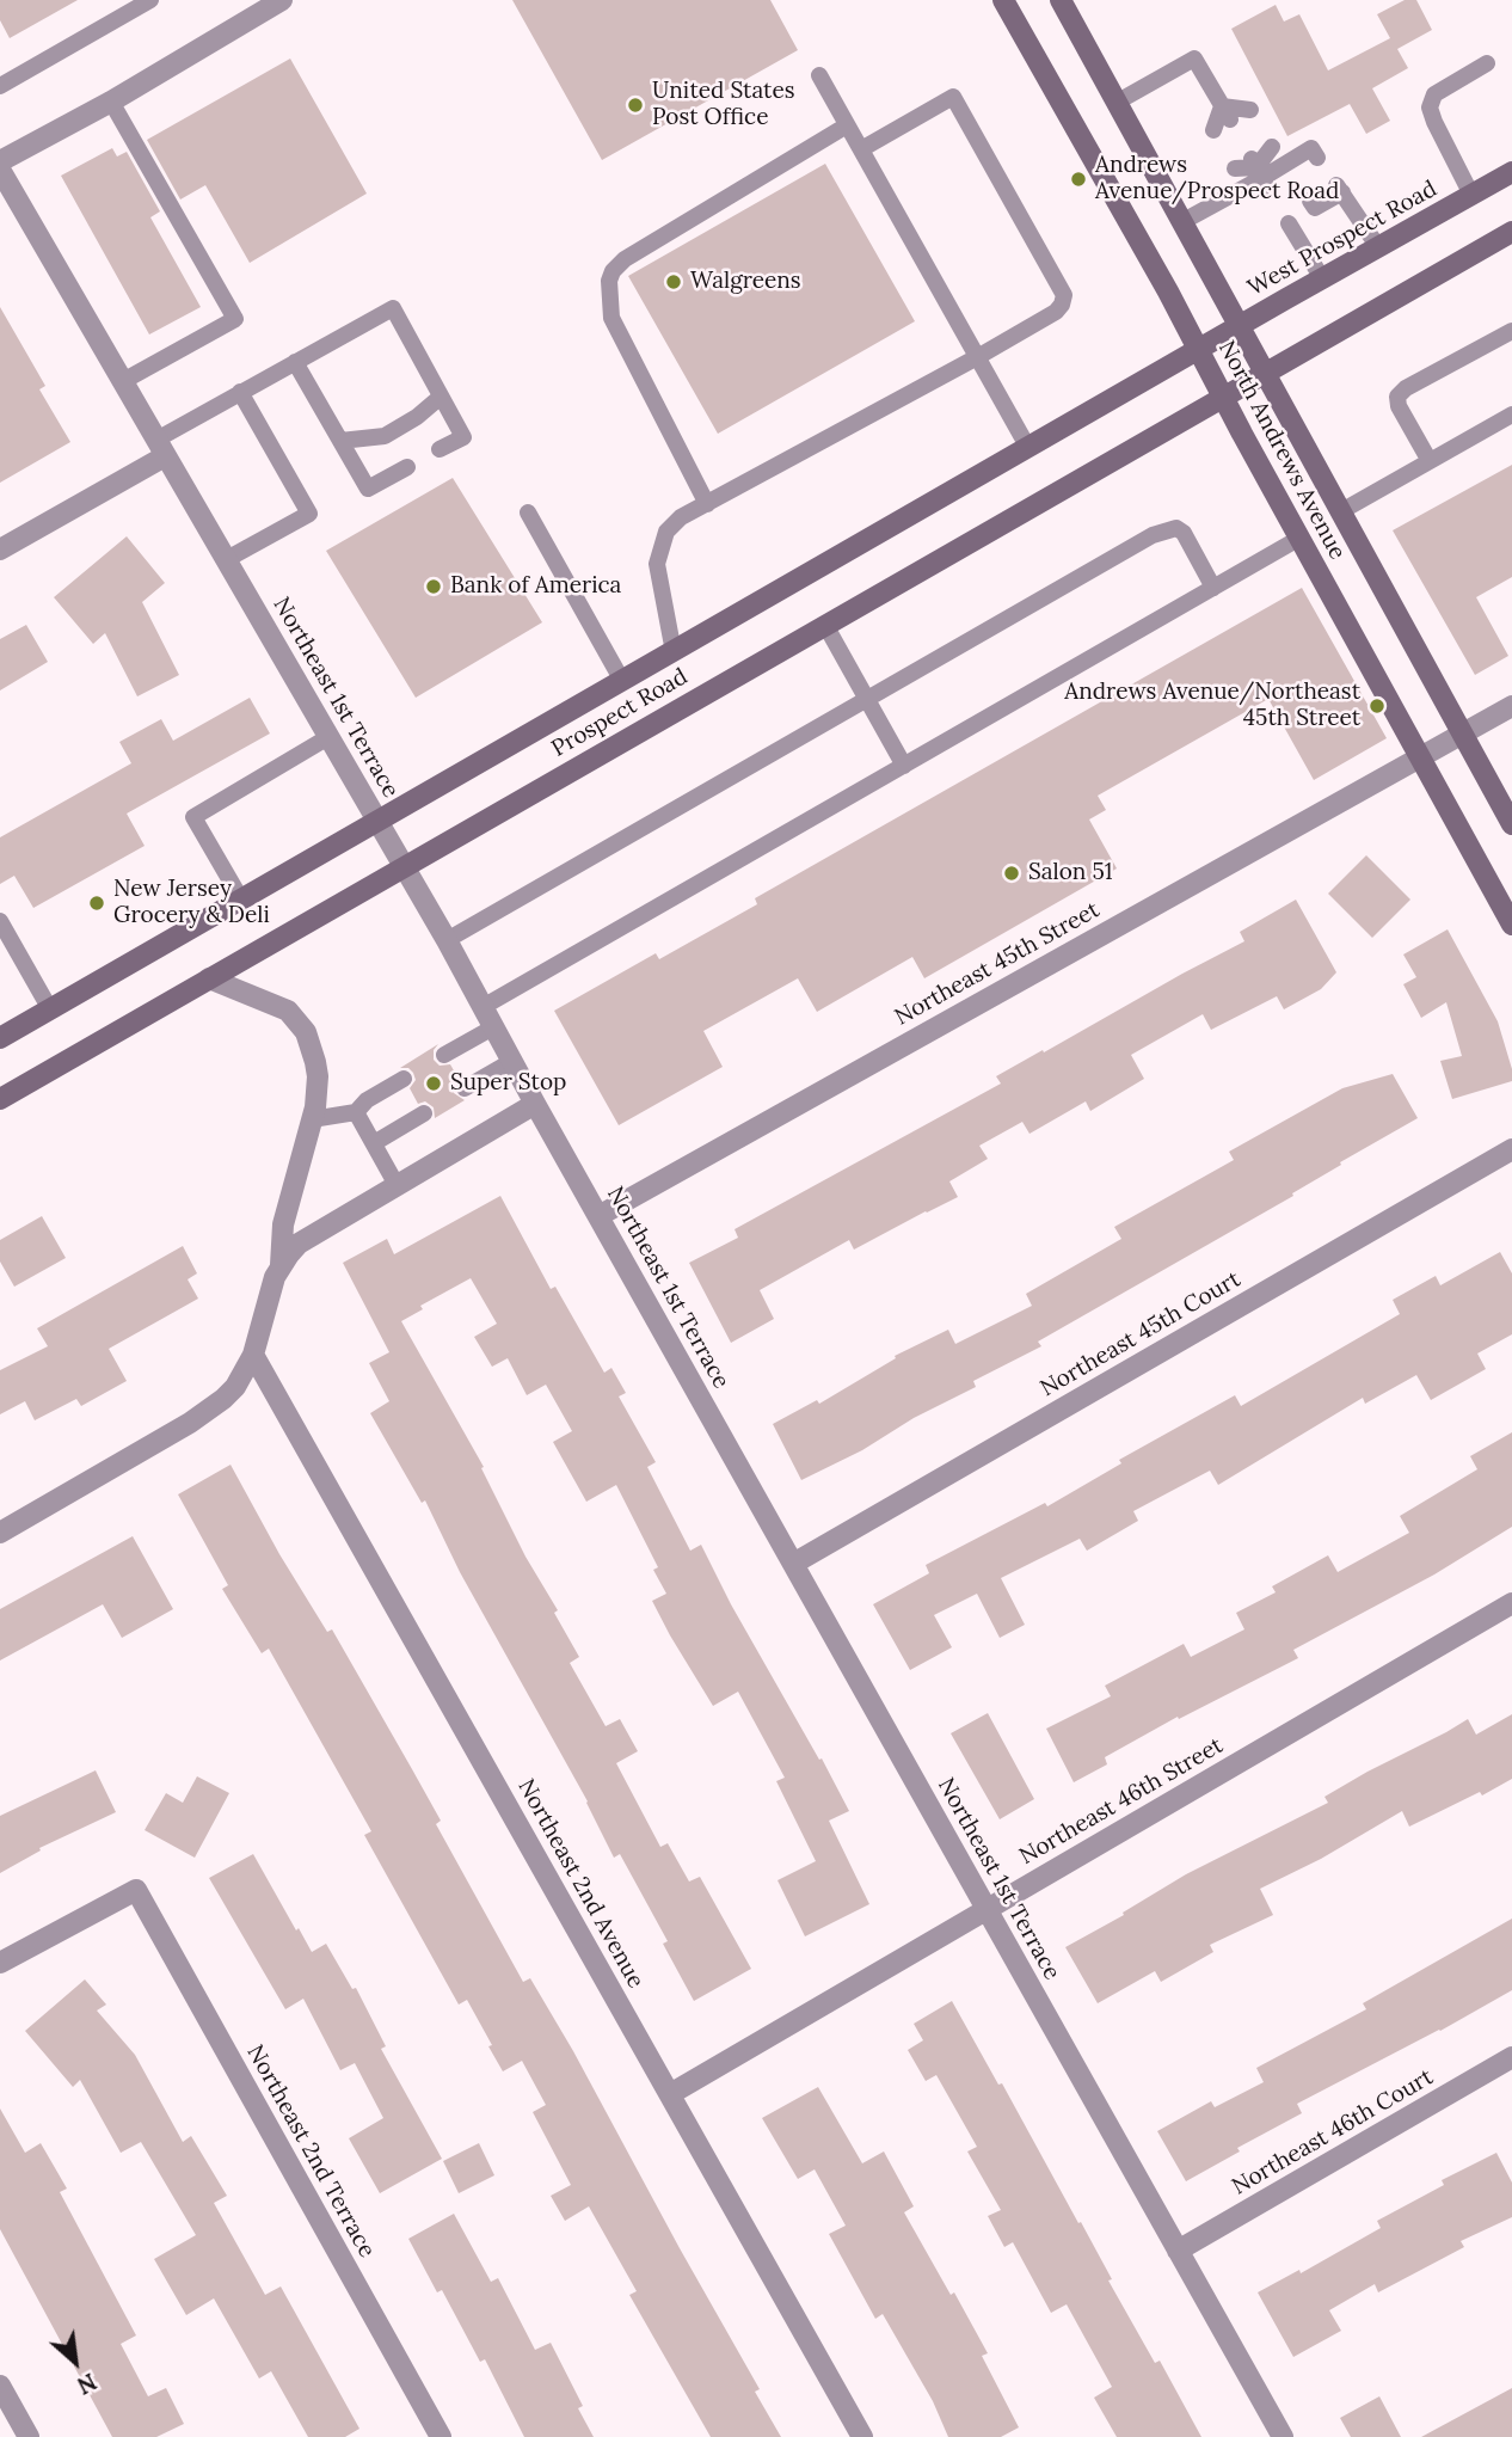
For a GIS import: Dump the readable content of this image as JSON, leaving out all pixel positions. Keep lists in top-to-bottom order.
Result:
{
  "streets": {
    "main road": ["West Prospect Road", "North Andrews Avenue", "Prospect Road"],
    "street": [
      "Northeast 1st Terrace",
      "Northeast 45th Street",
      "Northeast 45th Court",
      "Northeast 46th Street",
      "Northeast 2nd Avenue",
      "Northeast 46th Court",
      "Northeast 2nd Terrace"
    ]
  },
  "crossings": [
    ["West Prospect Road", "North Andrews Avenue"],
    ["West Prospect Road", "Prospect Road"],
    ["North Andrews Avenue", "Prospect Road"],
    ["North Andrews Avenue", "Northeast 45th Street"],
    ["Northeast 1st Terrace", "Prospect Road"],
    ["Northeast 1st Terrace", "Northeast 45th Street"],
    ["Northeast 1st Terrace", "Northeast 45th Court"],
    ["Northeast 1st Terrace", "Northeast 46th Street"],
    ["Northeast 1st Terrace", "Northeast 46th Court"],
    ["Northeast 46th Street", "Northeast 2nd Avenue"]
  ],
  "places": [
    "United States Post Office",
    "Andrews Avenue/Prospect Road",
    "Walgreens",
    "Bank of America",
    "Andrews Avenue/Northeast 45th Street",
    "Salon 51",
    "New Jersey Grocery & Deli",
    "Super Stop"
  ],
  "north": "bottom right"
}
